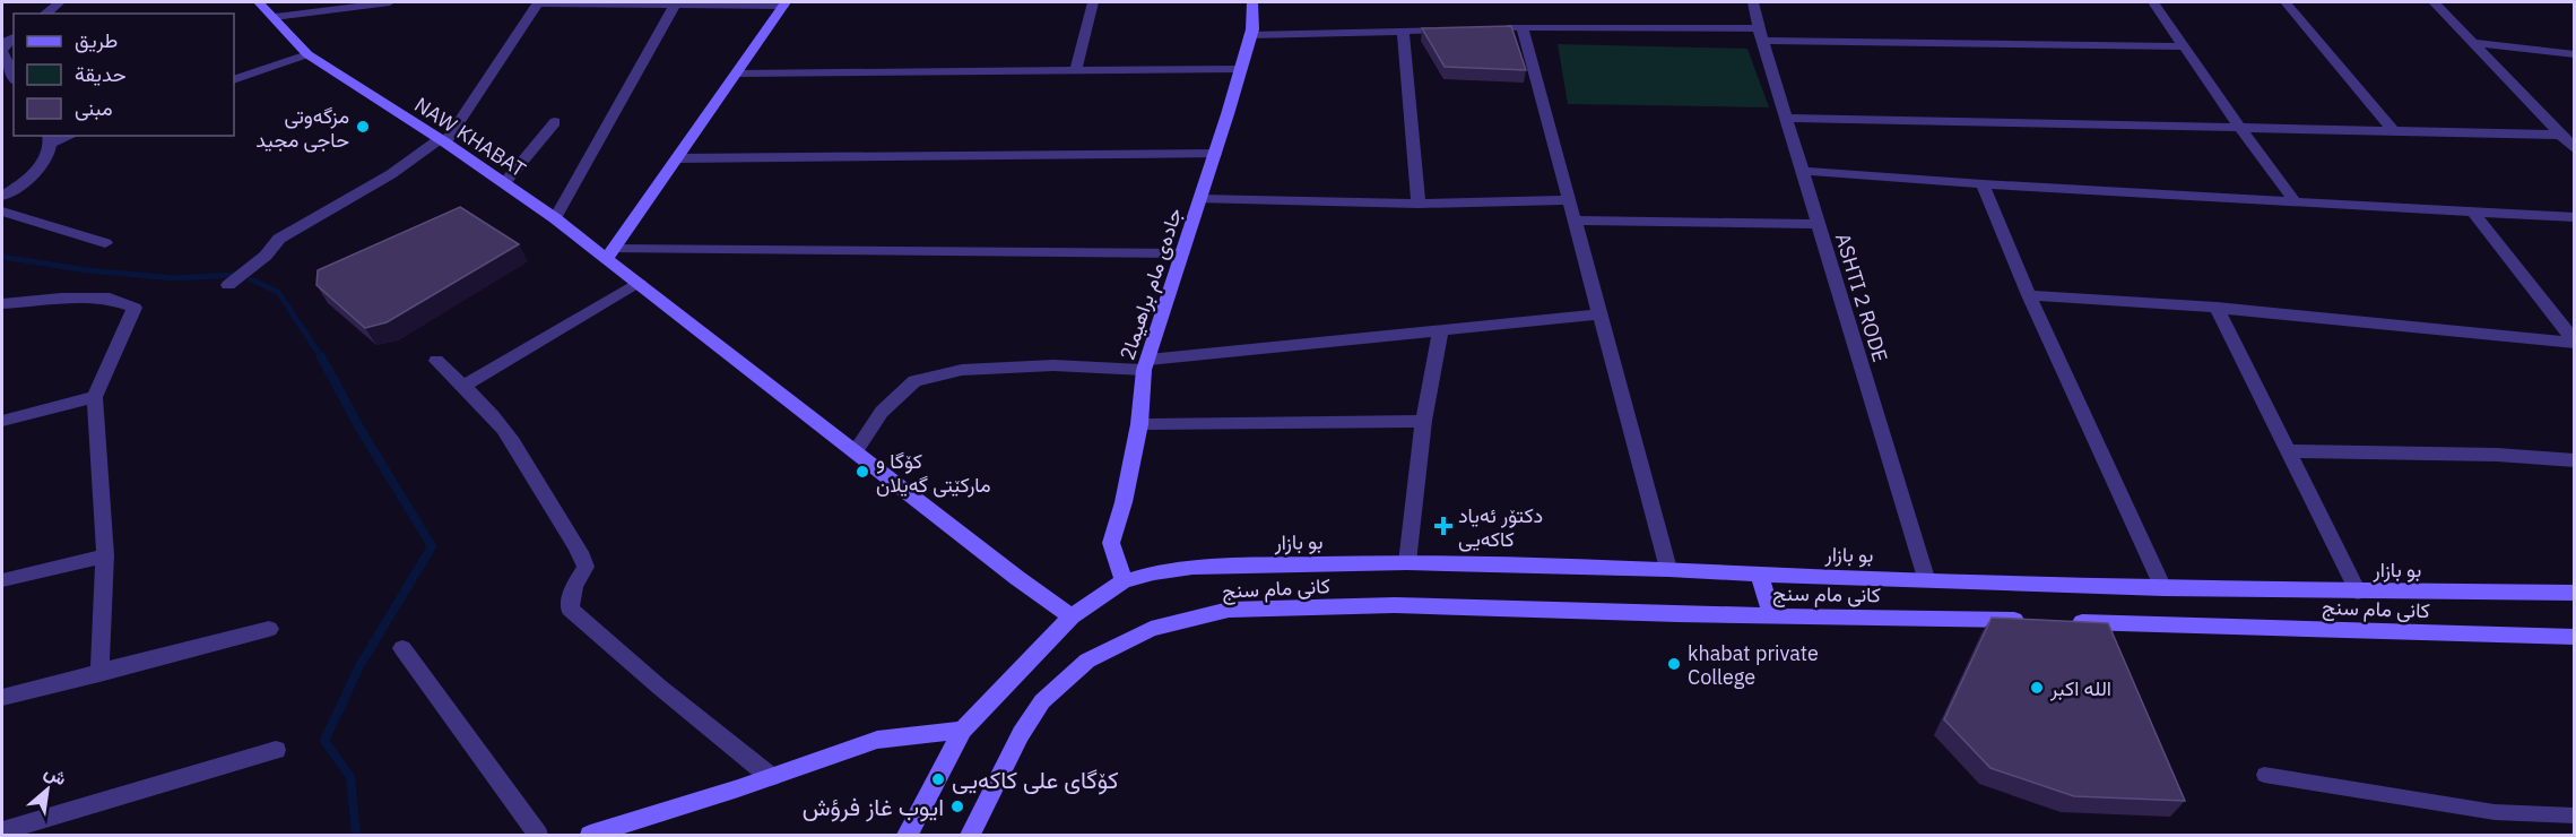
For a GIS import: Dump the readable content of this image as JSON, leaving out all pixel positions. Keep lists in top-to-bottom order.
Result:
{
  "streets": {
    "street": [
      "NAW KHABAT",
      "جادەی مام براهیما2",
      "ASHTI 2 RODE",
      "بو بازار",
      "کانی مام سنج"
    ]
  },
  "crossings": [
    ["NAW KHABAT", "بو بازار"],
    ["جادەی مام براهیما2", "بو بازار"],
    ["ASHTI 2 RODE", "بو بازار"]
  ],
  "places": {
    "other": [
      "مزگەوتى حاجى مجيد",
      "کۆگا و مارکێتی گەیلان",
      "khabat private College",
      "اللە اكبر",
      "کۆگای علی کاکەیی",
      "ايوب غاز فرؤش"
    ],
    "health": ["دکتۆر ئەیاد کاکەیی"]
  },
  "legend": ["طريق", "حديقة", "مبنى"],
  "north": "top right"
}
